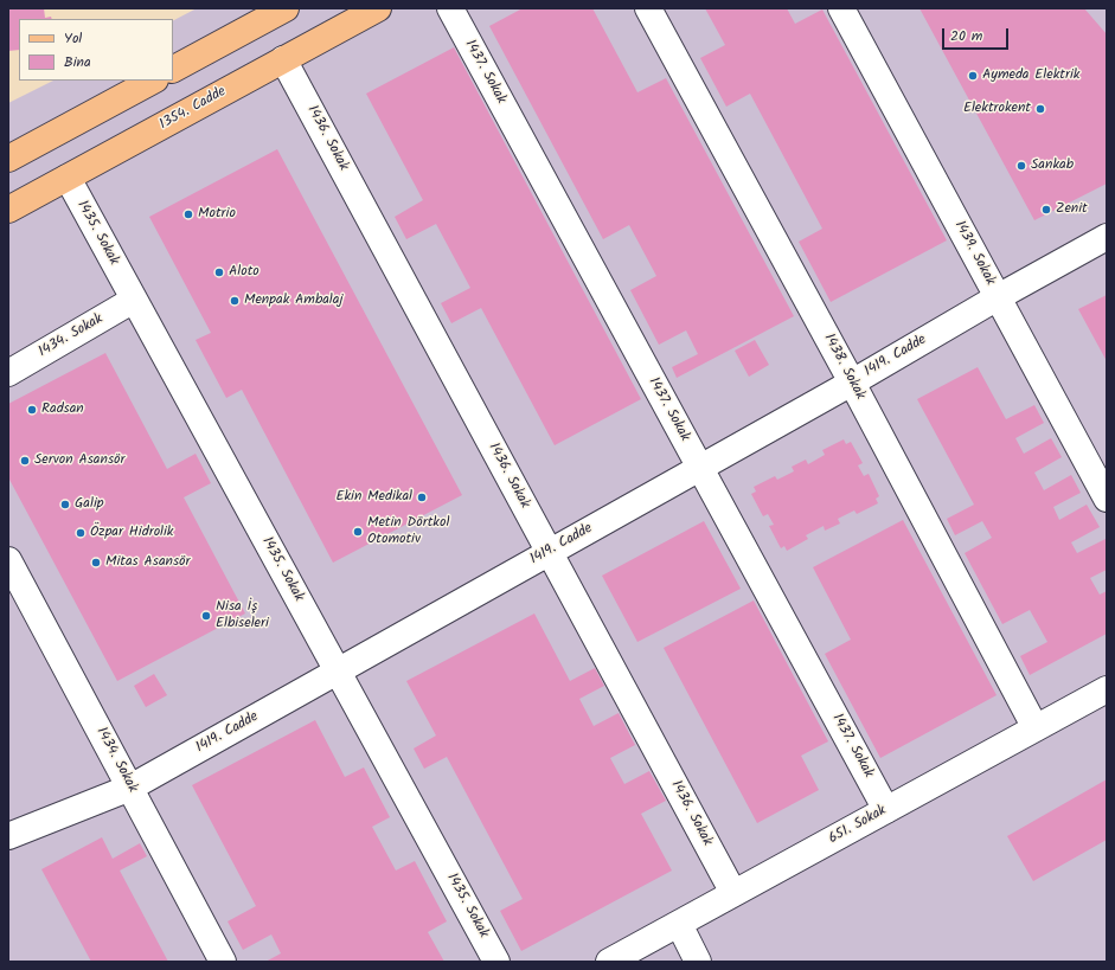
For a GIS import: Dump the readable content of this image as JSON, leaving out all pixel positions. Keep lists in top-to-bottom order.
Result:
{
  "streets": {
    "main road": ["1354. Cadde"],
    "street": [
      "1437. Sokak",
      "1436. Sokak",
      "1435. Sokak",
      "1439. Sokak",
      "1434. Sokak",
      "1419. Cadde",
      "1438. Sokak",
      "651. Sokak"
    ]
  },
  "crossings": [
    ["1437. Sokak", "1419. Cadde"],
    ["1437. Sokak", "651. Sokak"],
    ["1354. Cadde", "1436. Sokak"],
    ["1354. Cadde", "1435. Sokak"],
    ["1436. Sokak", "1419. Cadde"],
    ["1436. Sokak", "651. Sokak"],
    ["1435. Sokak", "1434. Sokak"],
    ["1435. Sokak", "1419. Cadde"],
    ["1439. Sokak", "1419. Cadde"],
    ["1434. Sokak", "1419. Cadde"],
    ["1419. Cadde", "1438. Sokak"],
    ["1438. Sokak", "651. Sokak"]
  ],
  "places": [
    "Aymeda Elektrik",
    "Elektrokent",
    "Sankab",
    "Zenit",
    "Motrio",
    "Aloto",
    "Menpak Ambalaj",
    "Radsan",
    "Servon Asansör",
    "Ekin Medikal",
    "Galip",
    "Metin Dörtkol Otomotiv",
    "Özpar Hidrolik",
    "Mitas Asansör",
    "Nisa İş Elbiseleri"
  ],
  "legend": ["Yol", "Bina"],
  "scale_bar": "20 m"
}
